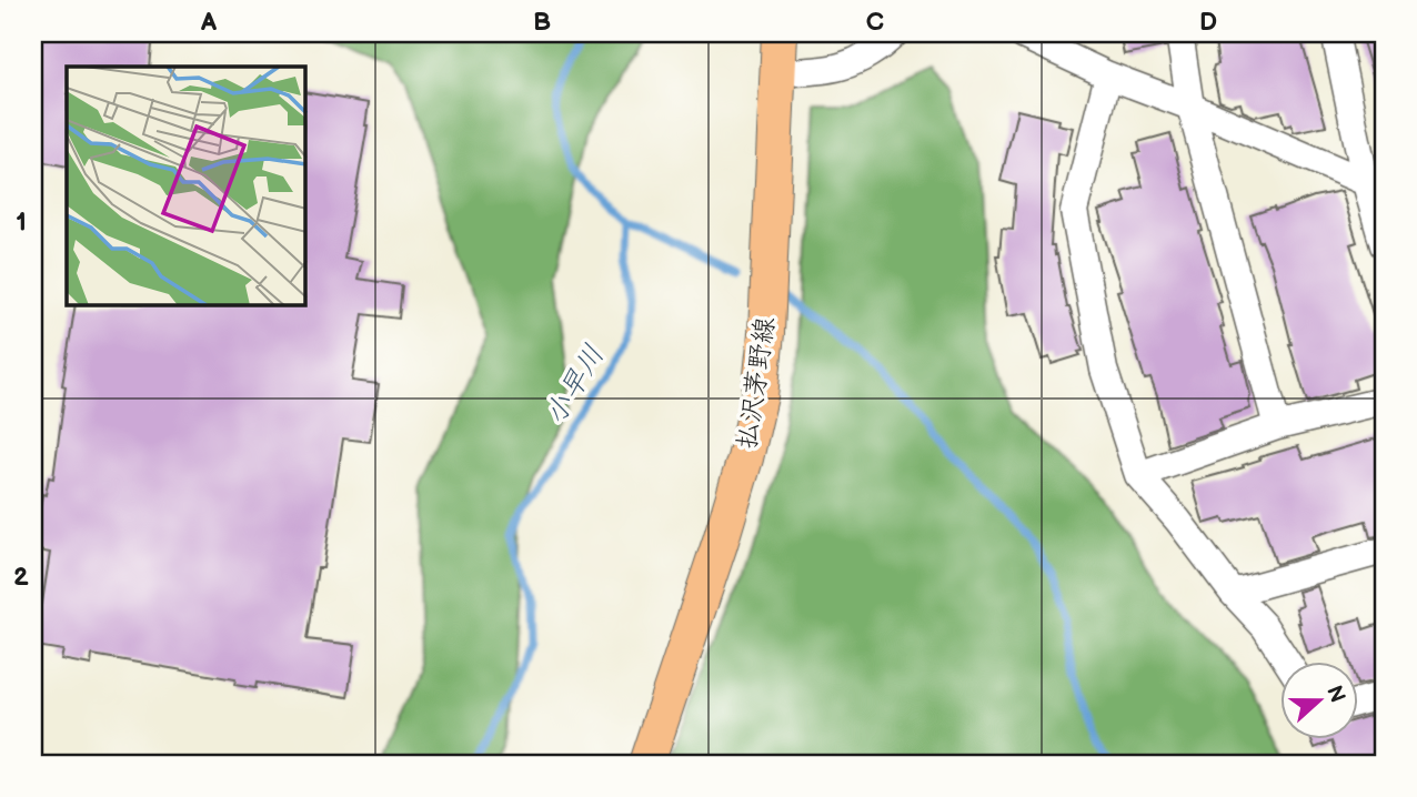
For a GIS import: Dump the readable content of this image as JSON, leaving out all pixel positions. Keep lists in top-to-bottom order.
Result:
{
  "streets": {
    "main road": ["払沢茅野線"]
  },
  "water": ["小早川"],
  "north": "right",
  "grid": {
    "columns": [
      "A",
      "B",
      "C",
      "D"
    ],
    "rows": ["1", "2"]
  }
}
